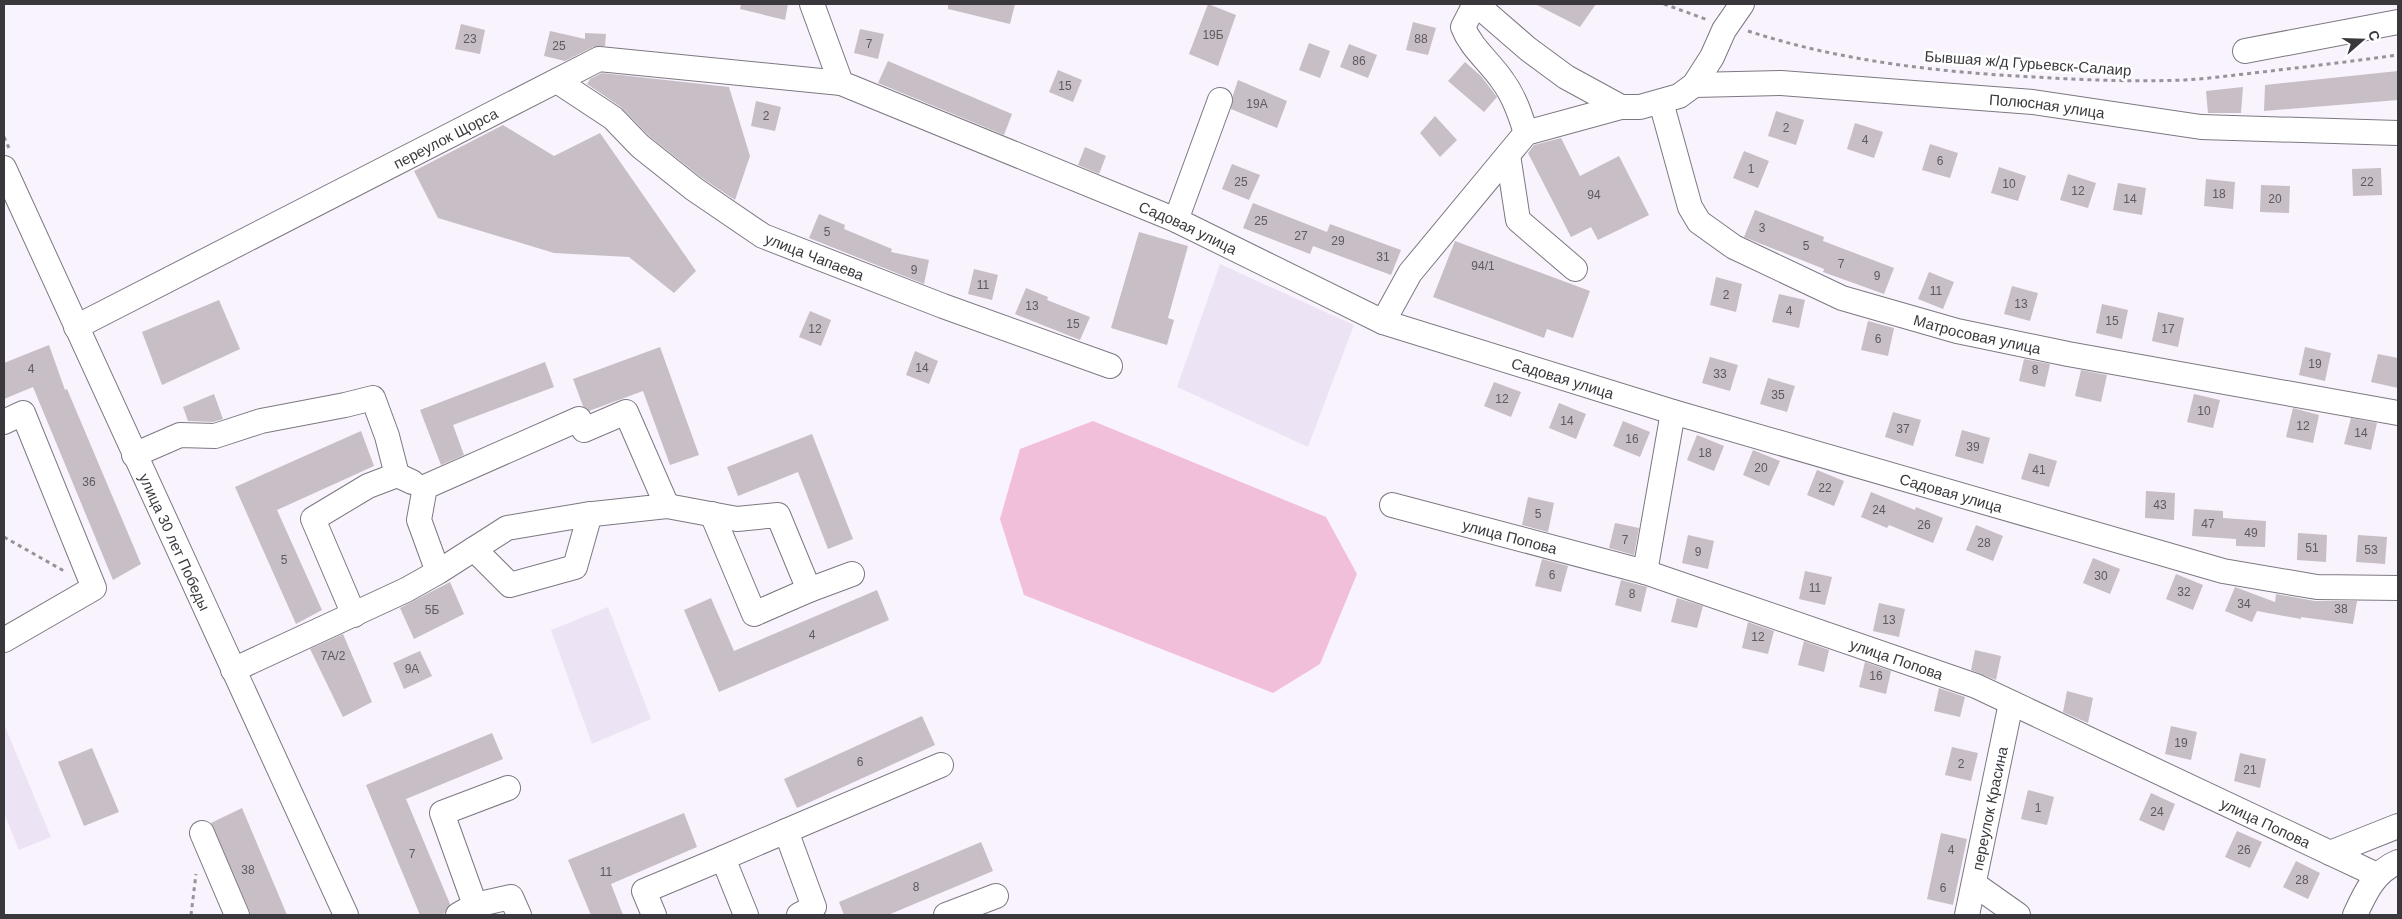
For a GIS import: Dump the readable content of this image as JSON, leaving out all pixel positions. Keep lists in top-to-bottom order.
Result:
{
  "streets": {
    "street": [
      "Полюсная улица",
      "переулок Щорса",
      "Садовая улица",
      "улица Чапаева",
      "Матросовая улица",
      "улица Попова",
      "улица 30 лет Победы",
      "переулок Красина"
    ],
    "path": ["Бывшая ж/д Гурьевск-Салаир"]
  },
  "crossings": [
    ["переулок Щорса", "Садовая улица"],
    ["переулок Щорса", "улица Чапаева"],
    ["переулок Щорса", "улица 30 лет Победы"],
    ["улица Попова", "переулок Красина"]
  ],
  "house_numbers": [
    "19Б",
    "23",
    "88",
    "7",
    "25",
    "86",
    "15",
    "19А",
    "2",
    "2",
    "4",
    "6",
    "1",
    "25",
    "22",
    "10",
    "12",
    "18",
    "94",
    "14",
    "20",
    "25",
    "3",
    "5",
    "27",
    "29",
    "5",
    "31",
    "7",
    "94/1",
    "9",
    "9",
    "11",
    "11",
    "2",
    "13",
    "13",
    "4",
    "15",
    "15",
    "12",
    "17",
    "6",
    "19",
    "14",
    "4",
    "8",
    "33",
    "35",
    "12",
    "10",
    "14",
    "12",
    "37",
    "14",
    "16",
    "39",
    "18",
    "20",
    "41",
    "36",
    "22",
    "43",
    "24",
    "5",
    "47",
    "26",
    "49",
    "7",
    "28",
    "51",
    "53",
    "9",
    "5",
    "6",
    "30",
    "11",
    "32",
    "8",
    "34",
    "38",
    "5Б",
    "13",
    "4",
    "12",
    "7А/2",
    "9А",
    "16",
    "19",
    "6",
    "2",
    "21",
    "1",
    "24",
    "4",
    "26",
    "7",
    "38",
    "11",
    "28",
    "8",
    "6"
  ],
  "north": "right"
}
